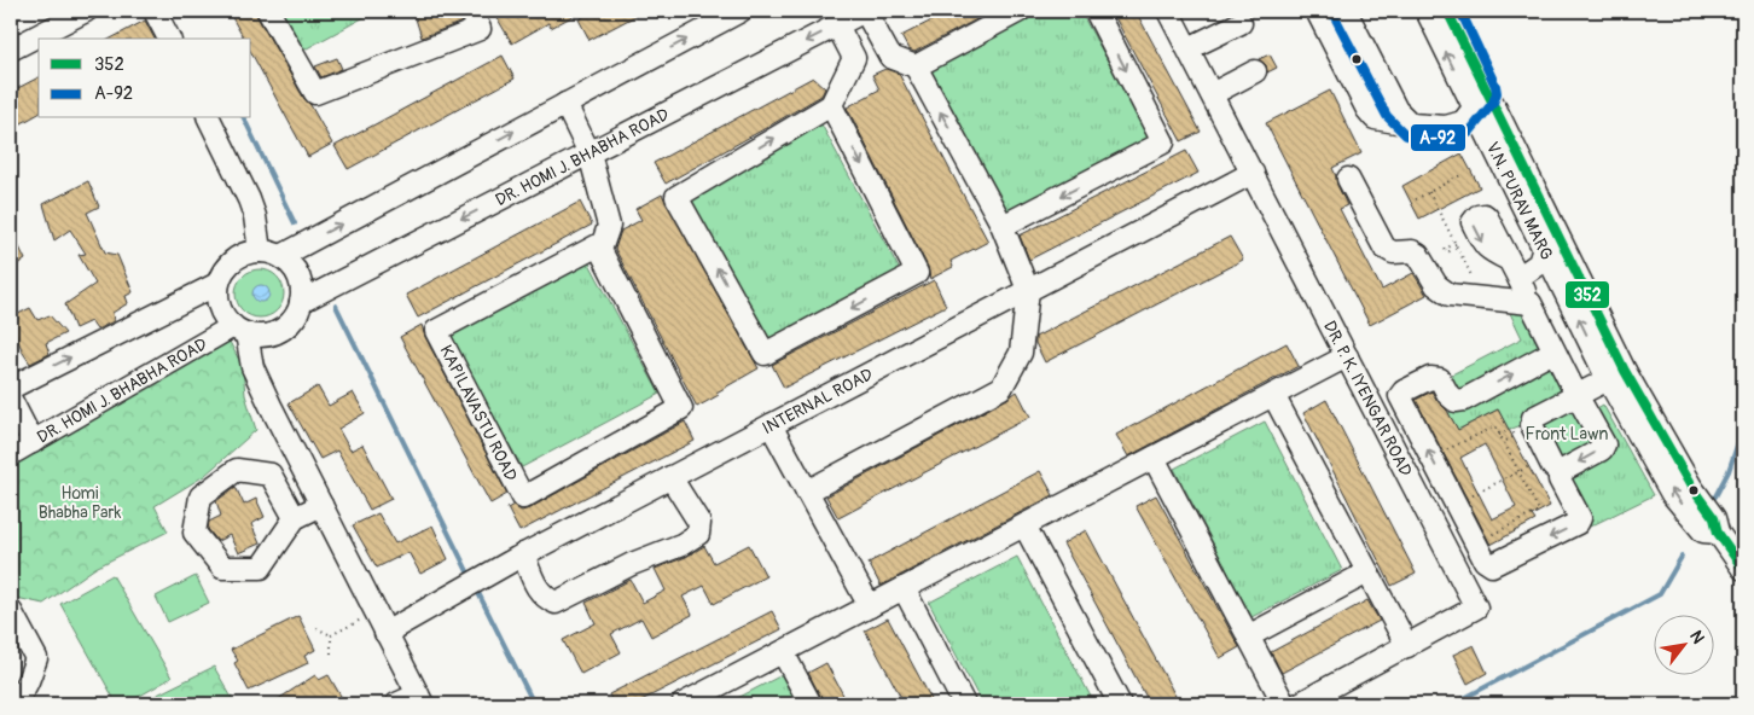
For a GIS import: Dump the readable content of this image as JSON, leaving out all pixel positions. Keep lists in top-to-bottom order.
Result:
{
  "streets": {
    "street": [
      "DR. HOMI J. BHABHA ROAD",
      "V.N. PURAV MARG",
      "DR. P. K. IYENGAR ROAD",
      "INTERNAL ROAD",
      "KAPILAVASTU ROAD"
    ]
  },
  "crossings": [
    ["DR. HOMI J. BHABHA ROAD", "KAPILAVASTU ROAD"],
    ["DR. P. K. IYENGAR ROAD", "INTERNAL ROAD"]
  ],
  "parks": ["Front Lawn", "Homi Bhabha Park"],
  "lines": ["transit line 352", "transit line A-92"],
  "legend": ["352", "A-92"],
  "north": "top right"
}
